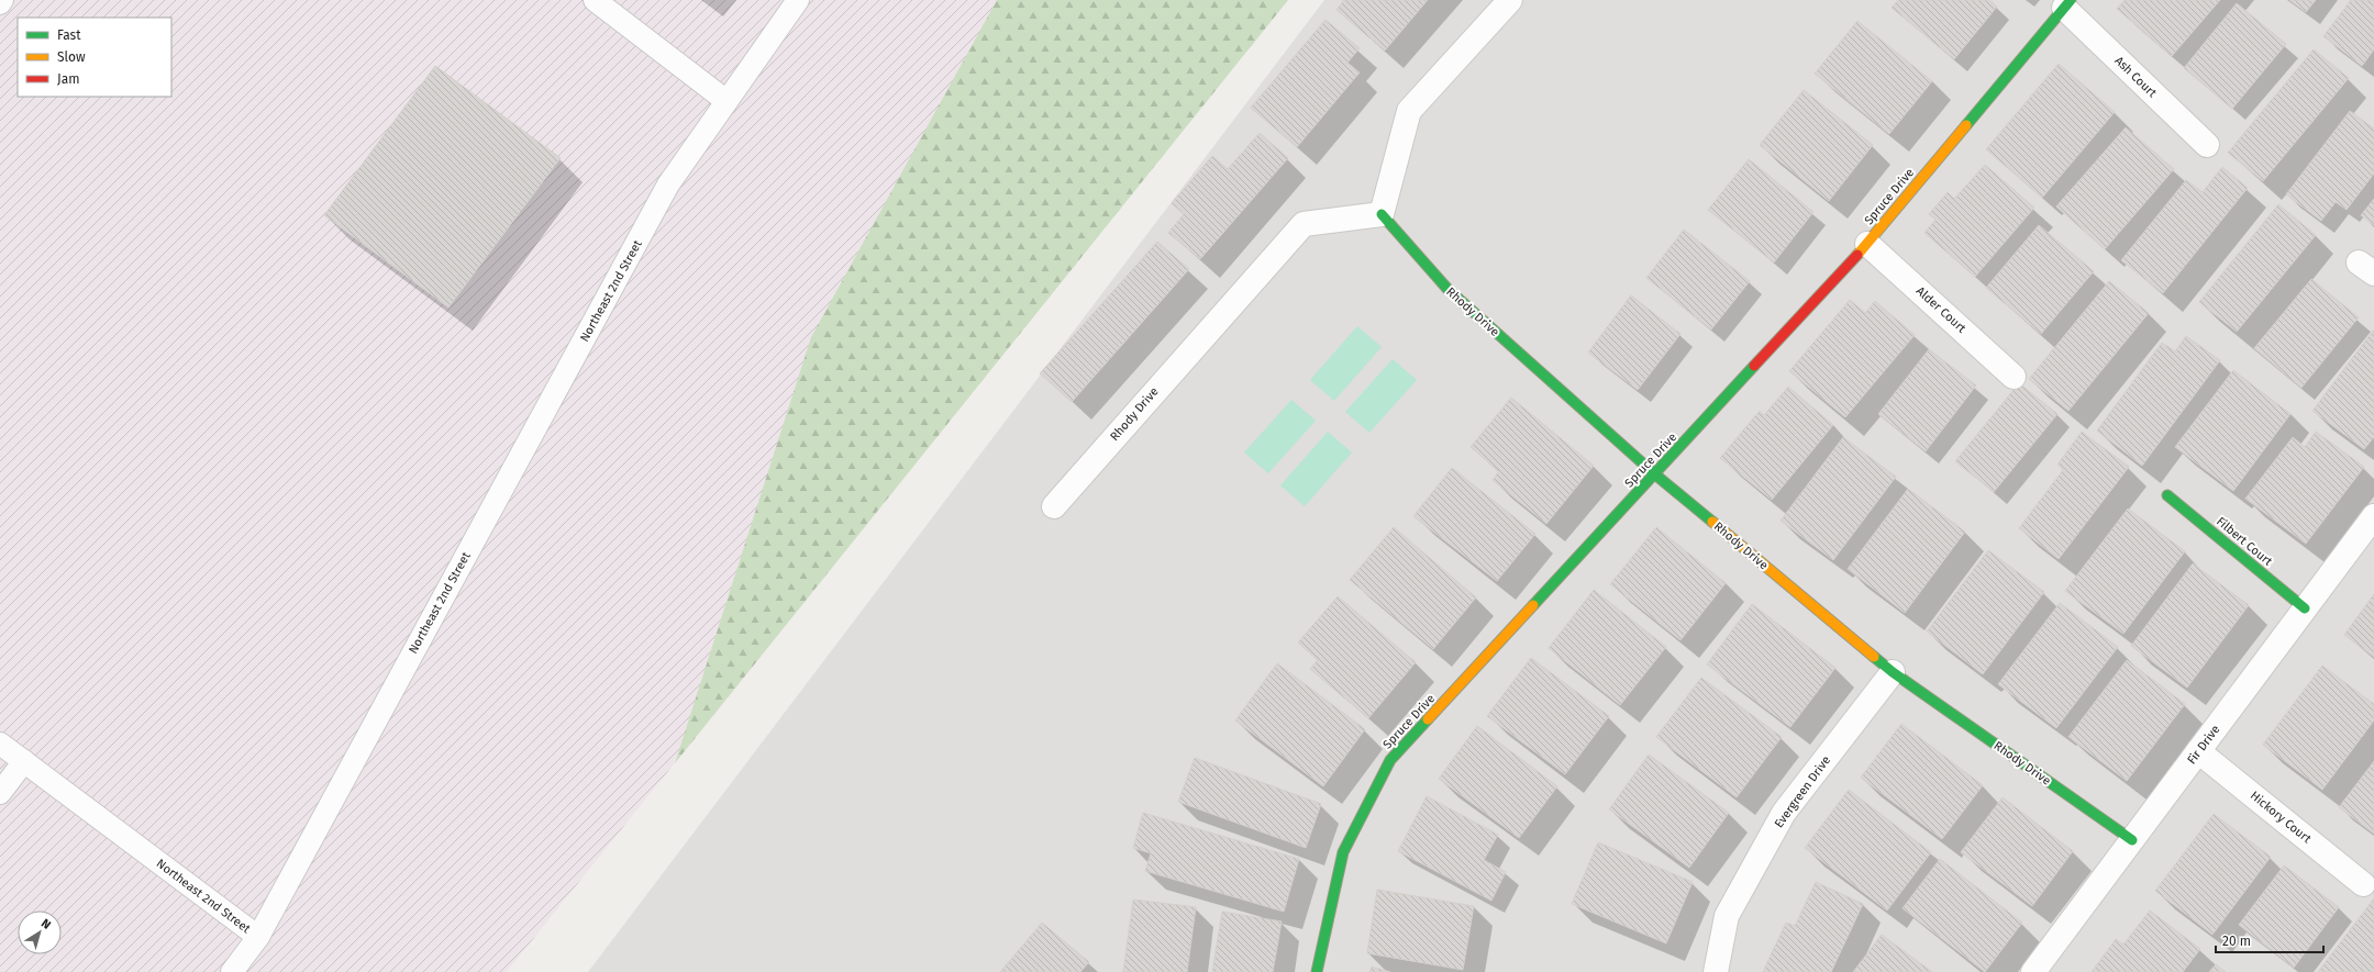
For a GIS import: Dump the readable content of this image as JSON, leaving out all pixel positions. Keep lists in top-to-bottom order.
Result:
{
  "streets": {
    "street": [
      "Ash Court",
      "Spruce Drive",
      "Alder Court",
      "Rhody Drive",
      "Filbert Court",
      "Fir Drive",
      "Evergreen Drive",
      "Hickory Court"
    ],
    "lane": ["Northeast 2nd Street"]
  },
  "crossings": [
    ["Ash Court", "Spruce Drive"],
    ["Spruce Drive", "Alder Court"],
    ["Spruce Drive", "Rhody Drive"],
    ["Rhody Drive", "Fir Drive"],
    ["Rhody Drive", "Evergreen Drive"],
    ["Filbert Court", "Fir Drive"],
    ["Fir Drive", "Hickory Court"]
  ],
  "legend": ["Fast", "Slow", "Jam"],
  "scale_bar": "20 m",
  "north": "top right"
}
